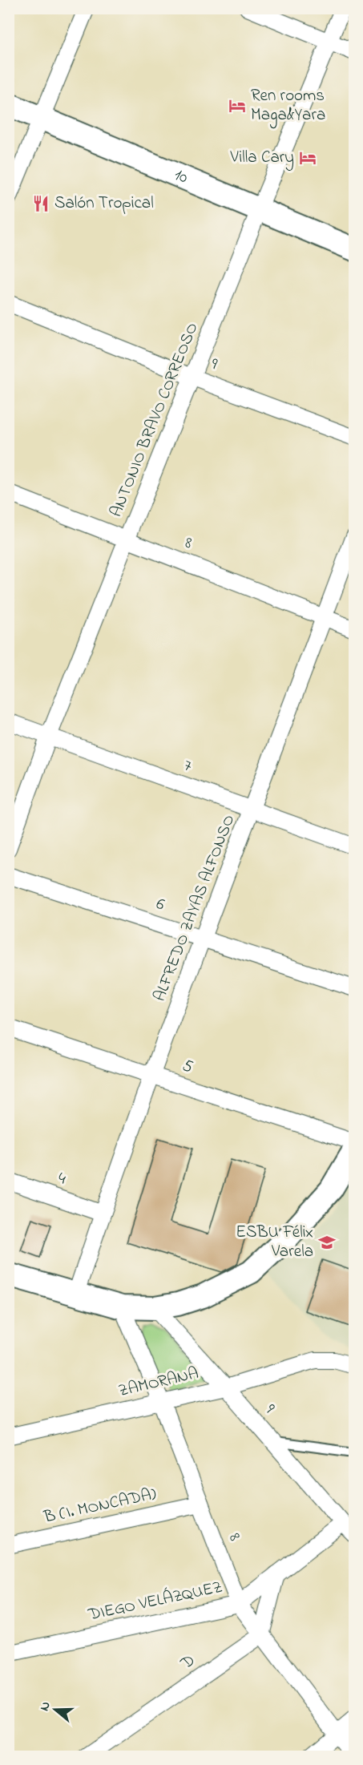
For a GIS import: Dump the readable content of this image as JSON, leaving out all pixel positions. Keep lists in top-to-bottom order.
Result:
{
  "streets": {
    "main road": ["10"],
    "street": [
      "9",
      "ANTONIO BRAVO CORREOSO",
      "8",
      "7",
      "6",
      "ALFREDO ZAYAS ALFONSO",
      "5",
      "4",
      "ZAMORANA",
      "B (I. MONCADA)",
      "DIEGO VELÁZQUEZ",
      "D"
    ]
  },
  "crossings": [
    ["10", "ANTONIO BRAVO CORREOSO"],
    ["9", "ANTONIO BRAVO CORREOSO"],
    ["9", "ZAMORANA"],
    ["9", "DIEGO VELÁZQUEZ"],
    ["ANTONIO BRAVO CORREOSO", "8"],
    ["ANTONIO BRAVO CORREOSO", "7"],
    ["8", "ALFREDO ZAYAS ALFONSO"],
    ["8", "ZAMORANA"],
    ["8", "B (I. MONCADA)"],
    ["8", "DIEGO VELÁZQUEZ"],
    ["8", "D"],
    ["7", "ALFREDO ZAYAS ALFONSO"],
    ["6", "ALFREDO ZAYAS ALFONSO"],
    ["ALFREDO ZAYAS ALFONSO", "5"],
    ["ALFREDO ZAYAS ALFONSO", "4"]
  ],
  "places": {
    "hotel": ["Ren rooms Maga&Yara", "Villa Cary"],
    "restaurant": ["Salón Tropical"],
    "school or university": ["ESBU Félix Varela"]
  },
  "north": "left"
}
